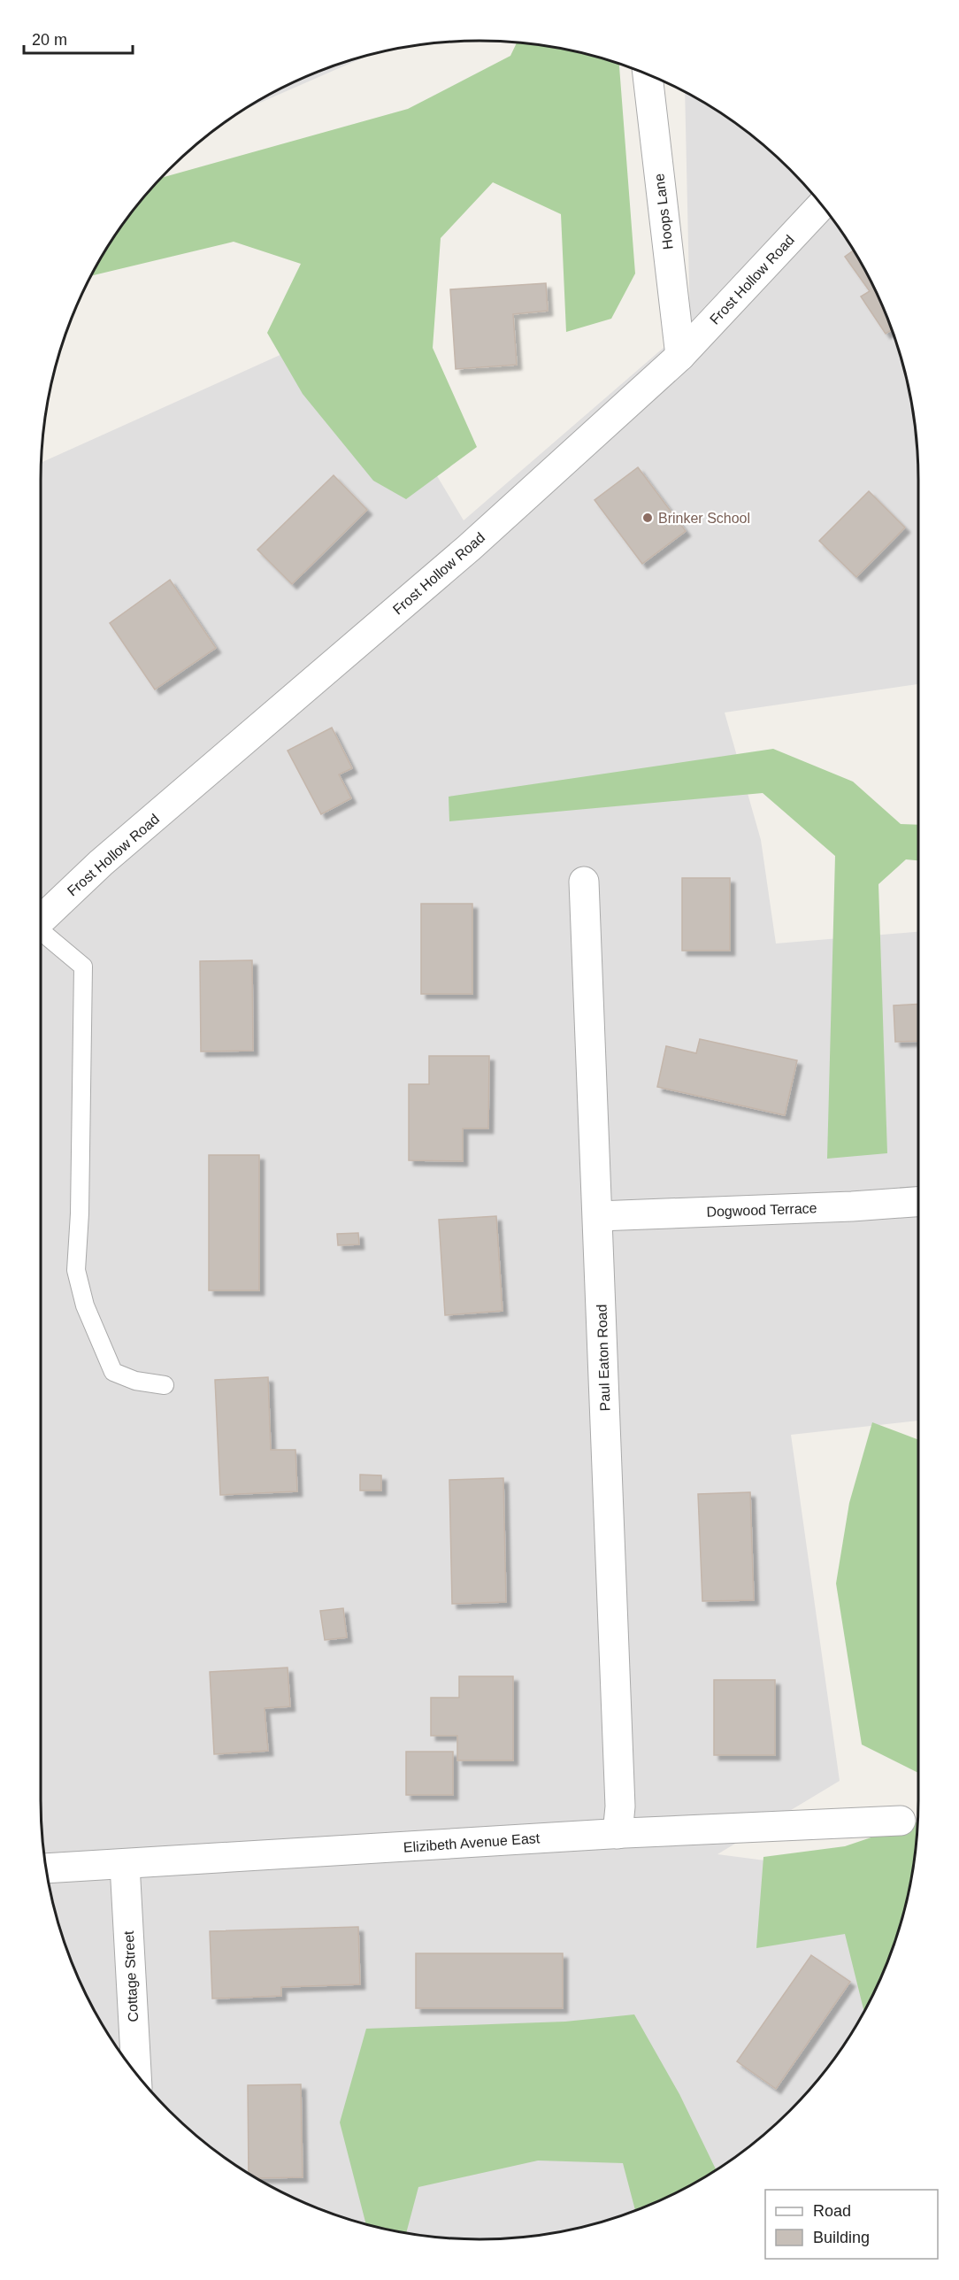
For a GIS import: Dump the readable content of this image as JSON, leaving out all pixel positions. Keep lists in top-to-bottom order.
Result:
{
  "streets": {
    "street": [
      "Hoops Lane",
      "Frost Hollow Road",
      "Dogwood Terrace",
      "Paul Eaton Road",
      "Elizibeth Avenue East",
      "Cottage Street"
    ]
  },
  "crossings": [
    ["Hoops Lane", "Frost Hollow Road"],
    ["Dogwood Terrace", "Paul Eaton Road"],
    ["Paul Eaton Road", "Elizibeth Avenue East"],
    ["Elizibeth Avenue East", "Cottage Street"]
  ],
  "places": ["Brinker School"],
  "legend": ["Road", "Building"],
  "scale_bar": "20 m"
}
